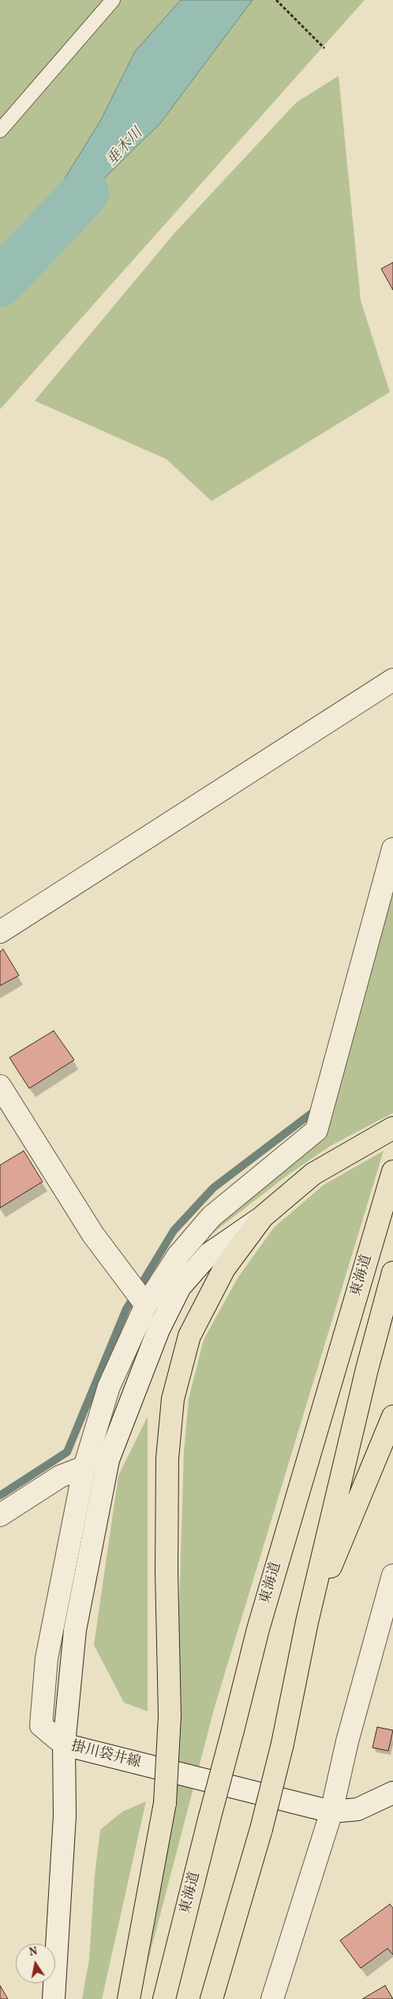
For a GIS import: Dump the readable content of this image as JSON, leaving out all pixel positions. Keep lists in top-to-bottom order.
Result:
{
  "streets": {
    "highway": ["東海道"],
    "street": ["掛川袋井線"]
  },
  "water": ["垂木川"],
  "north": "top"
}
